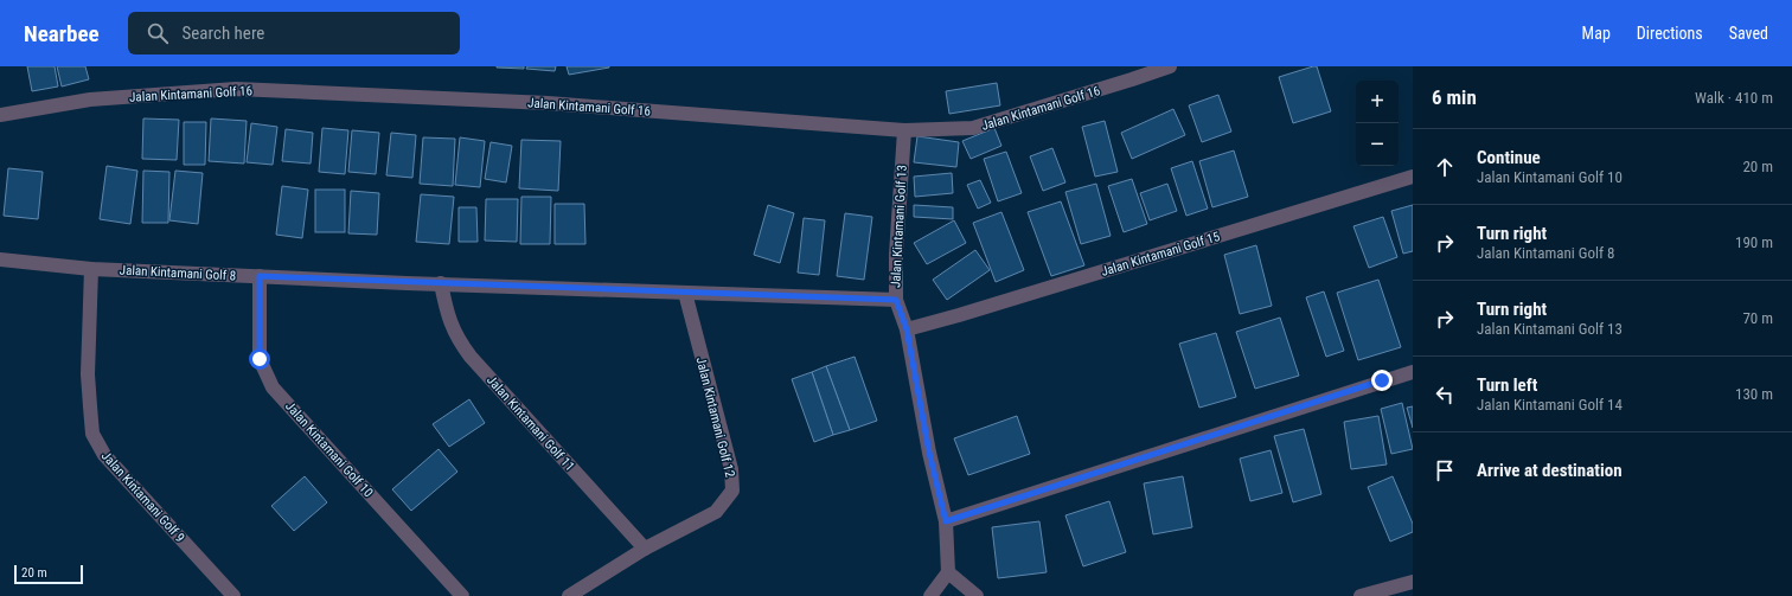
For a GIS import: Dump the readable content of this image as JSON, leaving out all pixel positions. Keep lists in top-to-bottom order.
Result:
{
  "streets": {
    "street": [
      "Jalan Kintamani Golf 16",
      "Jalan Kintamani Golf 13",
      "Jalan Kintamani Golf 15",
      "Jalan Kintamani Golf 8",
      "Jalan Kintamani Golf 12",
      "Jalan Kintamani Golf 11",
      "Jalan Kintamani Golf 10",
      "Jalan Kintamani Golf 9"
    ]
  },
  "crossings": [
    ["Jalan Kintamani Golf 16", "Jalan Kintamani Golf 13"],
    ["Jalan Kintamani Golf 13", "Jalan Kintamani Golf 15"],
    ["Jalan Kintamani Golf 13", "Jalan Kintamani Golf 8"],
    ["Jalan Kintamani Golf 8", "Jalan Kintamani Golf 12"],
    ["Jalan Kintamani Golf 8", "Jalan Kintamani Golf 11"],
    ["Jalan Kintamani Golf 8", "Jalan Kintamani Golf 10"],
    ["Jalan Kintamani Golf 8", "Jalan Kintamani Golf 9"],
    ["Jalan Kintamani Golf 12", "Jalan Kintamani Golf 11"]
  ],
  "scale_bar": "20 m",
  "page": {
    "header": "Nearbee",
    "search": "Search here",
    "nav": ["Map", "Directions", "Saved"],
    "heading": ["6 min", "Walk · 410 m"],
    "map_buttons": ["+", "−"],
    "list": [
      ["Continue", "Jalan Kintamani Golf 10", "20 m"],
      ["Turn right", "Jalan Kintamani Golf 8", "190 m"],
      ["Turn right", "Jalan Kintamani Golf 13", "70 m"],
      ["Turn left", "Jalan Kintamani Golf 14", "130 m"],
      "Arrive at destination"
    ],
    "scale": "20 m"
  }
}
